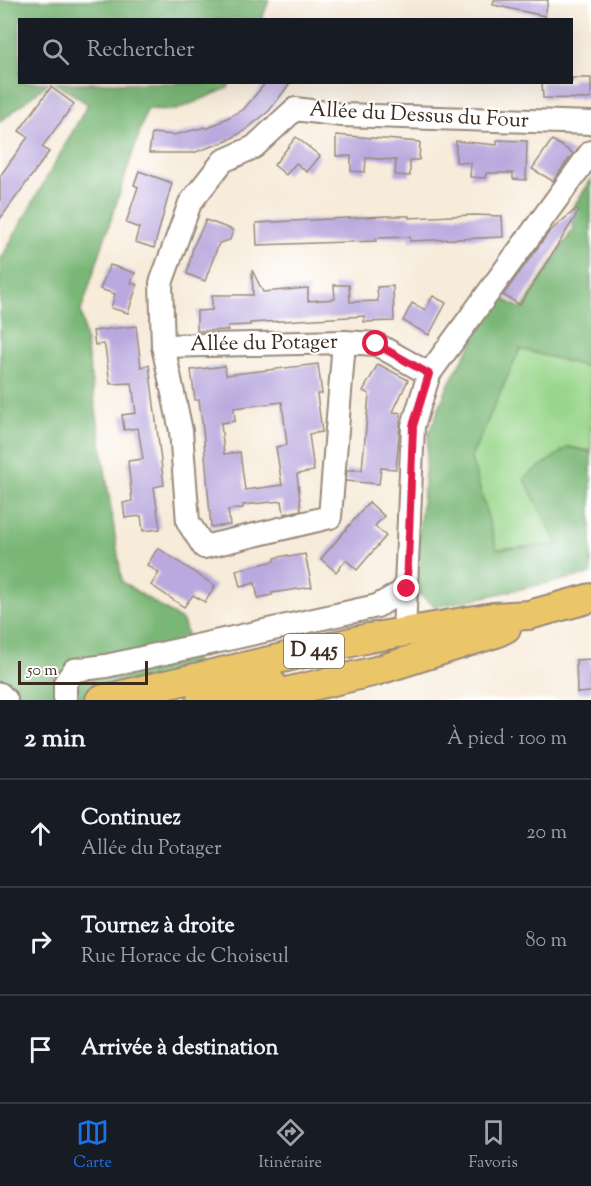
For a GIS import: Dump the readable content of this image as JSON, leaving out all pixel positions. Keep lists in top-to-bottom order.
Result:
{
  "streets": {
    "main road": ["D 445"],
    "street": ["Allée du Dessus du Four", "Allée du Potager"]
  },
  "crossings": [
    ["Allée du Dessus du Four", "Allée du Potager"]
  ],
  "scale_bar": "50 m",
  "page": {
    "search": "Rechercher",
    "scale": "50 m",
    "heading": ["2 min", "À pied · 100 m"],
    "list": [
      ["Continuez", "Allée du Potager", "20 m"],
      ["Tournez à droite", "Rue Horace de Choiseul", "80 m"],
      "Arrivée à destination"
    ],
    "nav": ["Carte", "Itinéraire", "Favoris"]
  }
}
